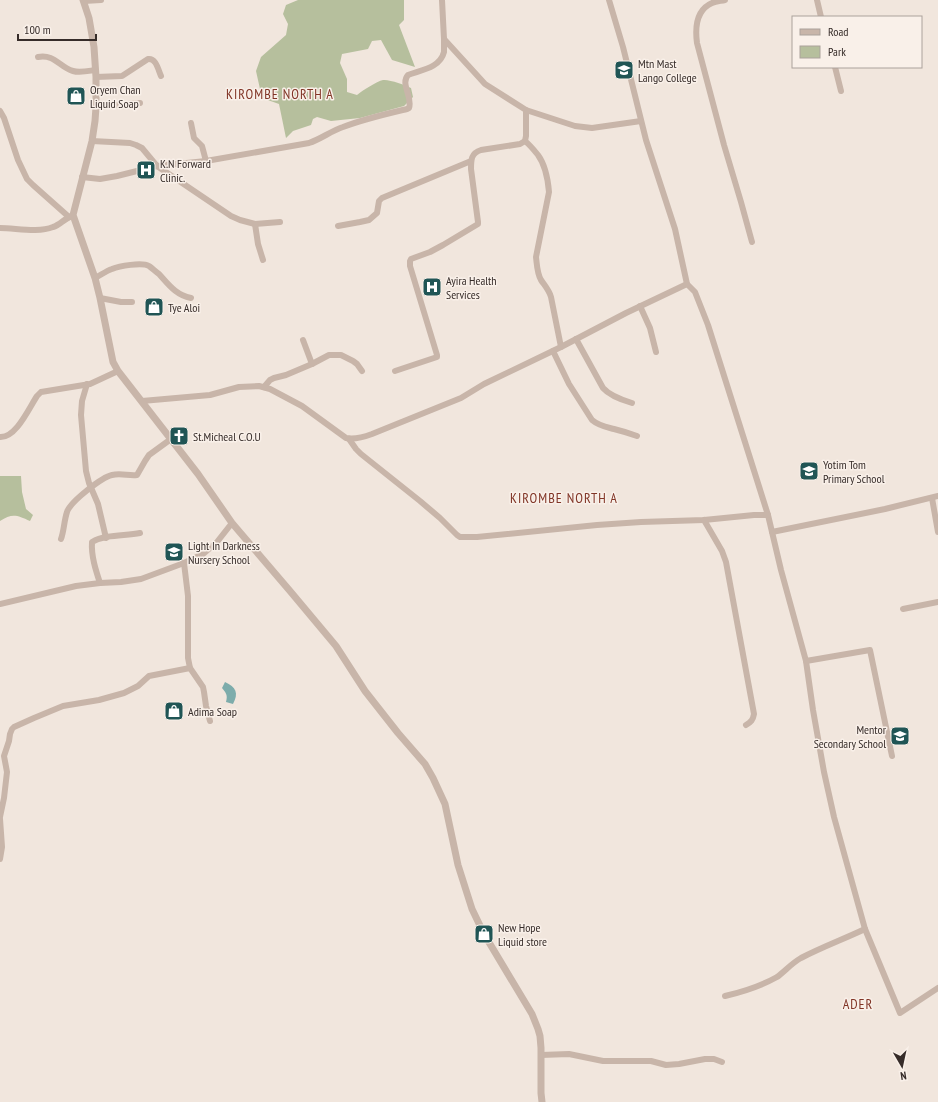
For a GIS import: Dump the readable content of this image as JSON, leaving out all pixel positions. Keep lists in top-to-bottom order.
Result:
{
  "districts": ["KIROMBE NORTH A", "KIROMBE NORTH A", "ADER"],
  "places": {
    "school or university": [
      "Mtn Mast Lango College",
      "Yotim Tom Primary School",
      "Light In Darkness Nursery School",
      "Mentor Secondary School"
    ],
    "shop": [
      "Oryem Chan Liquid Soap",
      "Tye Aloi",
      "Adima Soap",
      "New Hope Liquid store"
    ],
    "hospital": ["K.N Forward Clinic.", "Ayira Health Services"],
    "church": ["St.Micheal C.O.U"]
  },
  "legend": ["Road", "Park"],
  "scale_bar": "100 m",
  "north": "bottom"
}
